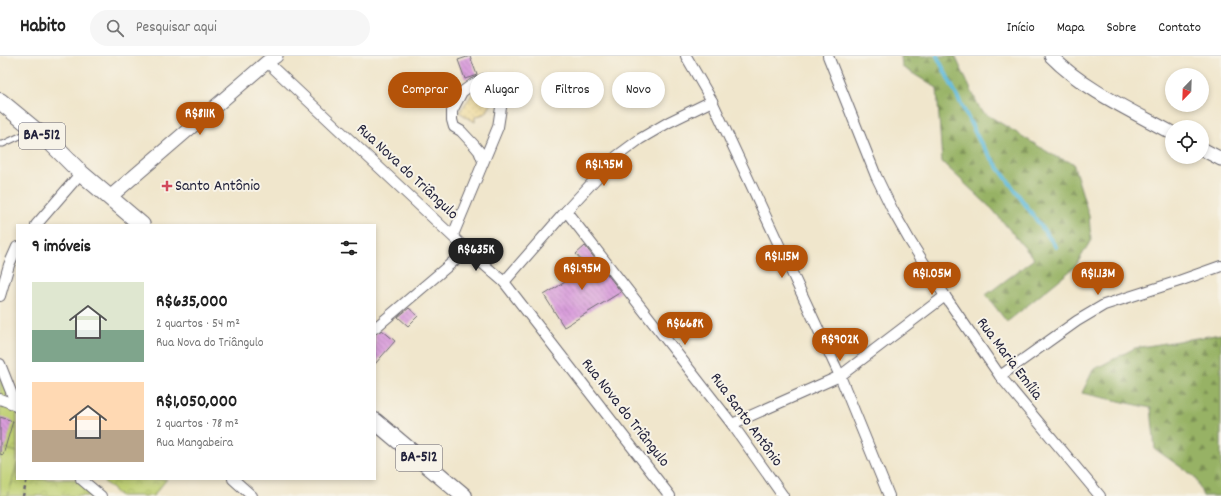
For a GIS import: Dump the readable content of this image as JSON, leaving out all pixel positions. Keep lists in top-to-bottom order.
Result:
{
  "streets": {
    "main road": ["BA-512"],
    "street": ["Rua Nova do Triângulo", "Rua Maria Emília", "Rua Santo Antônio"]
  },
  "places": {
    "health": ["Santo Antônio"]
  },
  "north": "bottom left",
  "page": {
    "header": "Habito",
    "search": "Pesquisar aqui",
    "nav": [
      "Início",
      "Mapa",
      "Sobre",
      "Contato"
    ],
    "chip": [
      "Comprar",
      "Alugar",
      "Filtros",
      "Novo"
    ],
    "price": [
      "R$811K",
      "R$1.95M",
      "R$635K",
      "R$1.15M",
      "R$1.95M",
      "R$1.05M",
      "R$1.13M",
      "R$668K",
      "R$902K"
    ],
    "heading": "9 imóveis",
    "list": [
      {
        "name": "R$635,000",
        "note": "2 quartos · 54 m² · Rua Nova do Triângulo"
      },
      {
        "name": "R$1,050,000",
        "note": "2 quartos · 78 m² · Rua Mangabeira"
      }
    ]
  }
}
